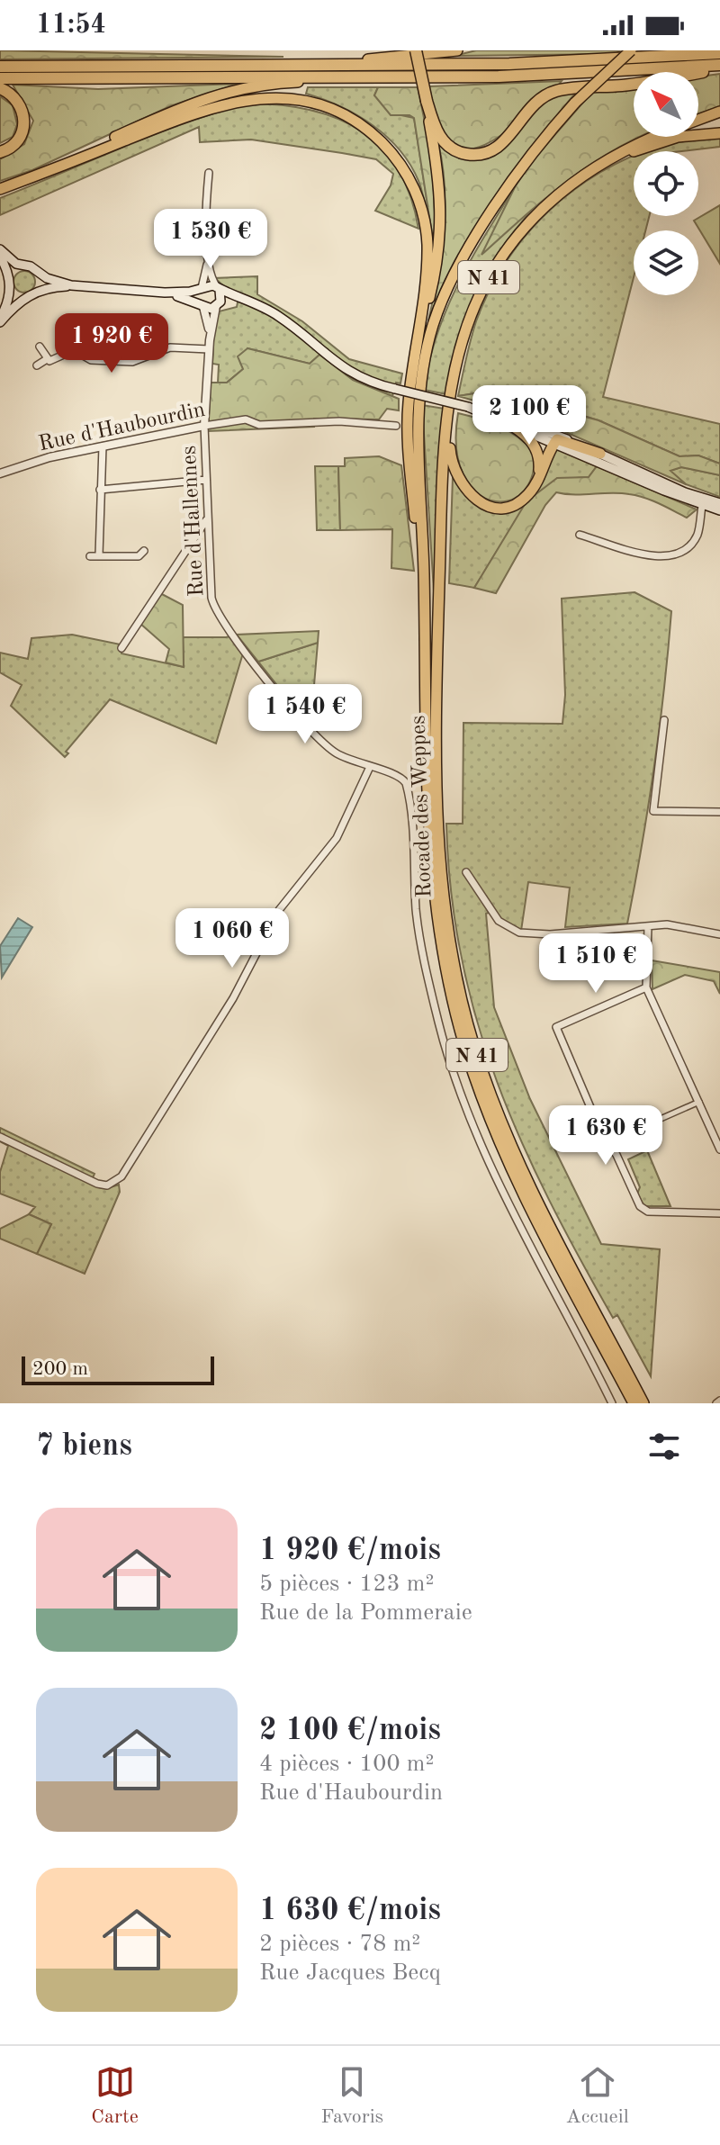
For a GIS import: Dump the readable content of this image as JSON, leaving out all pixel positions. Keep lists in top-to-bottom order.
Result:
{
  "streets": {
    "highway": ["N 41", "Rocade des Weppes"],
    "street": ["Rue d'Haubourdin", "Rue d'Hallennes"]
  },
  "crossings": [
    ["N 41", "Rocade des Weppes"],
    ["Rue d'Haubourdin", "Rue d'Hallennes"]
  ],
  "scale_bar": "200 m",
  "north": "top left",
  "page": {
    "status": "11:54",
    "price": [
      "1 530 €",
      "1 920 €",
      "2 100 €",
      "1 540 €",
      "1 060 €",
      "1 510 €",
      "1 630 €"
    ],
    "scale": "200 m",
    "heading": "7 biens",
    "list": [
      {
        "name": "1 920 €/mois",
        "note": "5 pièces · 123 m² · Rue de la Pommeraie"
      },
      {
        "name": "2 100 €/mois",
        "note": "4 pièces · 100 m² · Rue d'Haubourdin"
      },
      {
        "name": "1 630 €/mois",
        "note": "2 pièces · 78 m² · Rue Jacques Becq"
      }
    ],
    "tabs": ["Carte", "Favoris", "Accueil"]
  }
}
